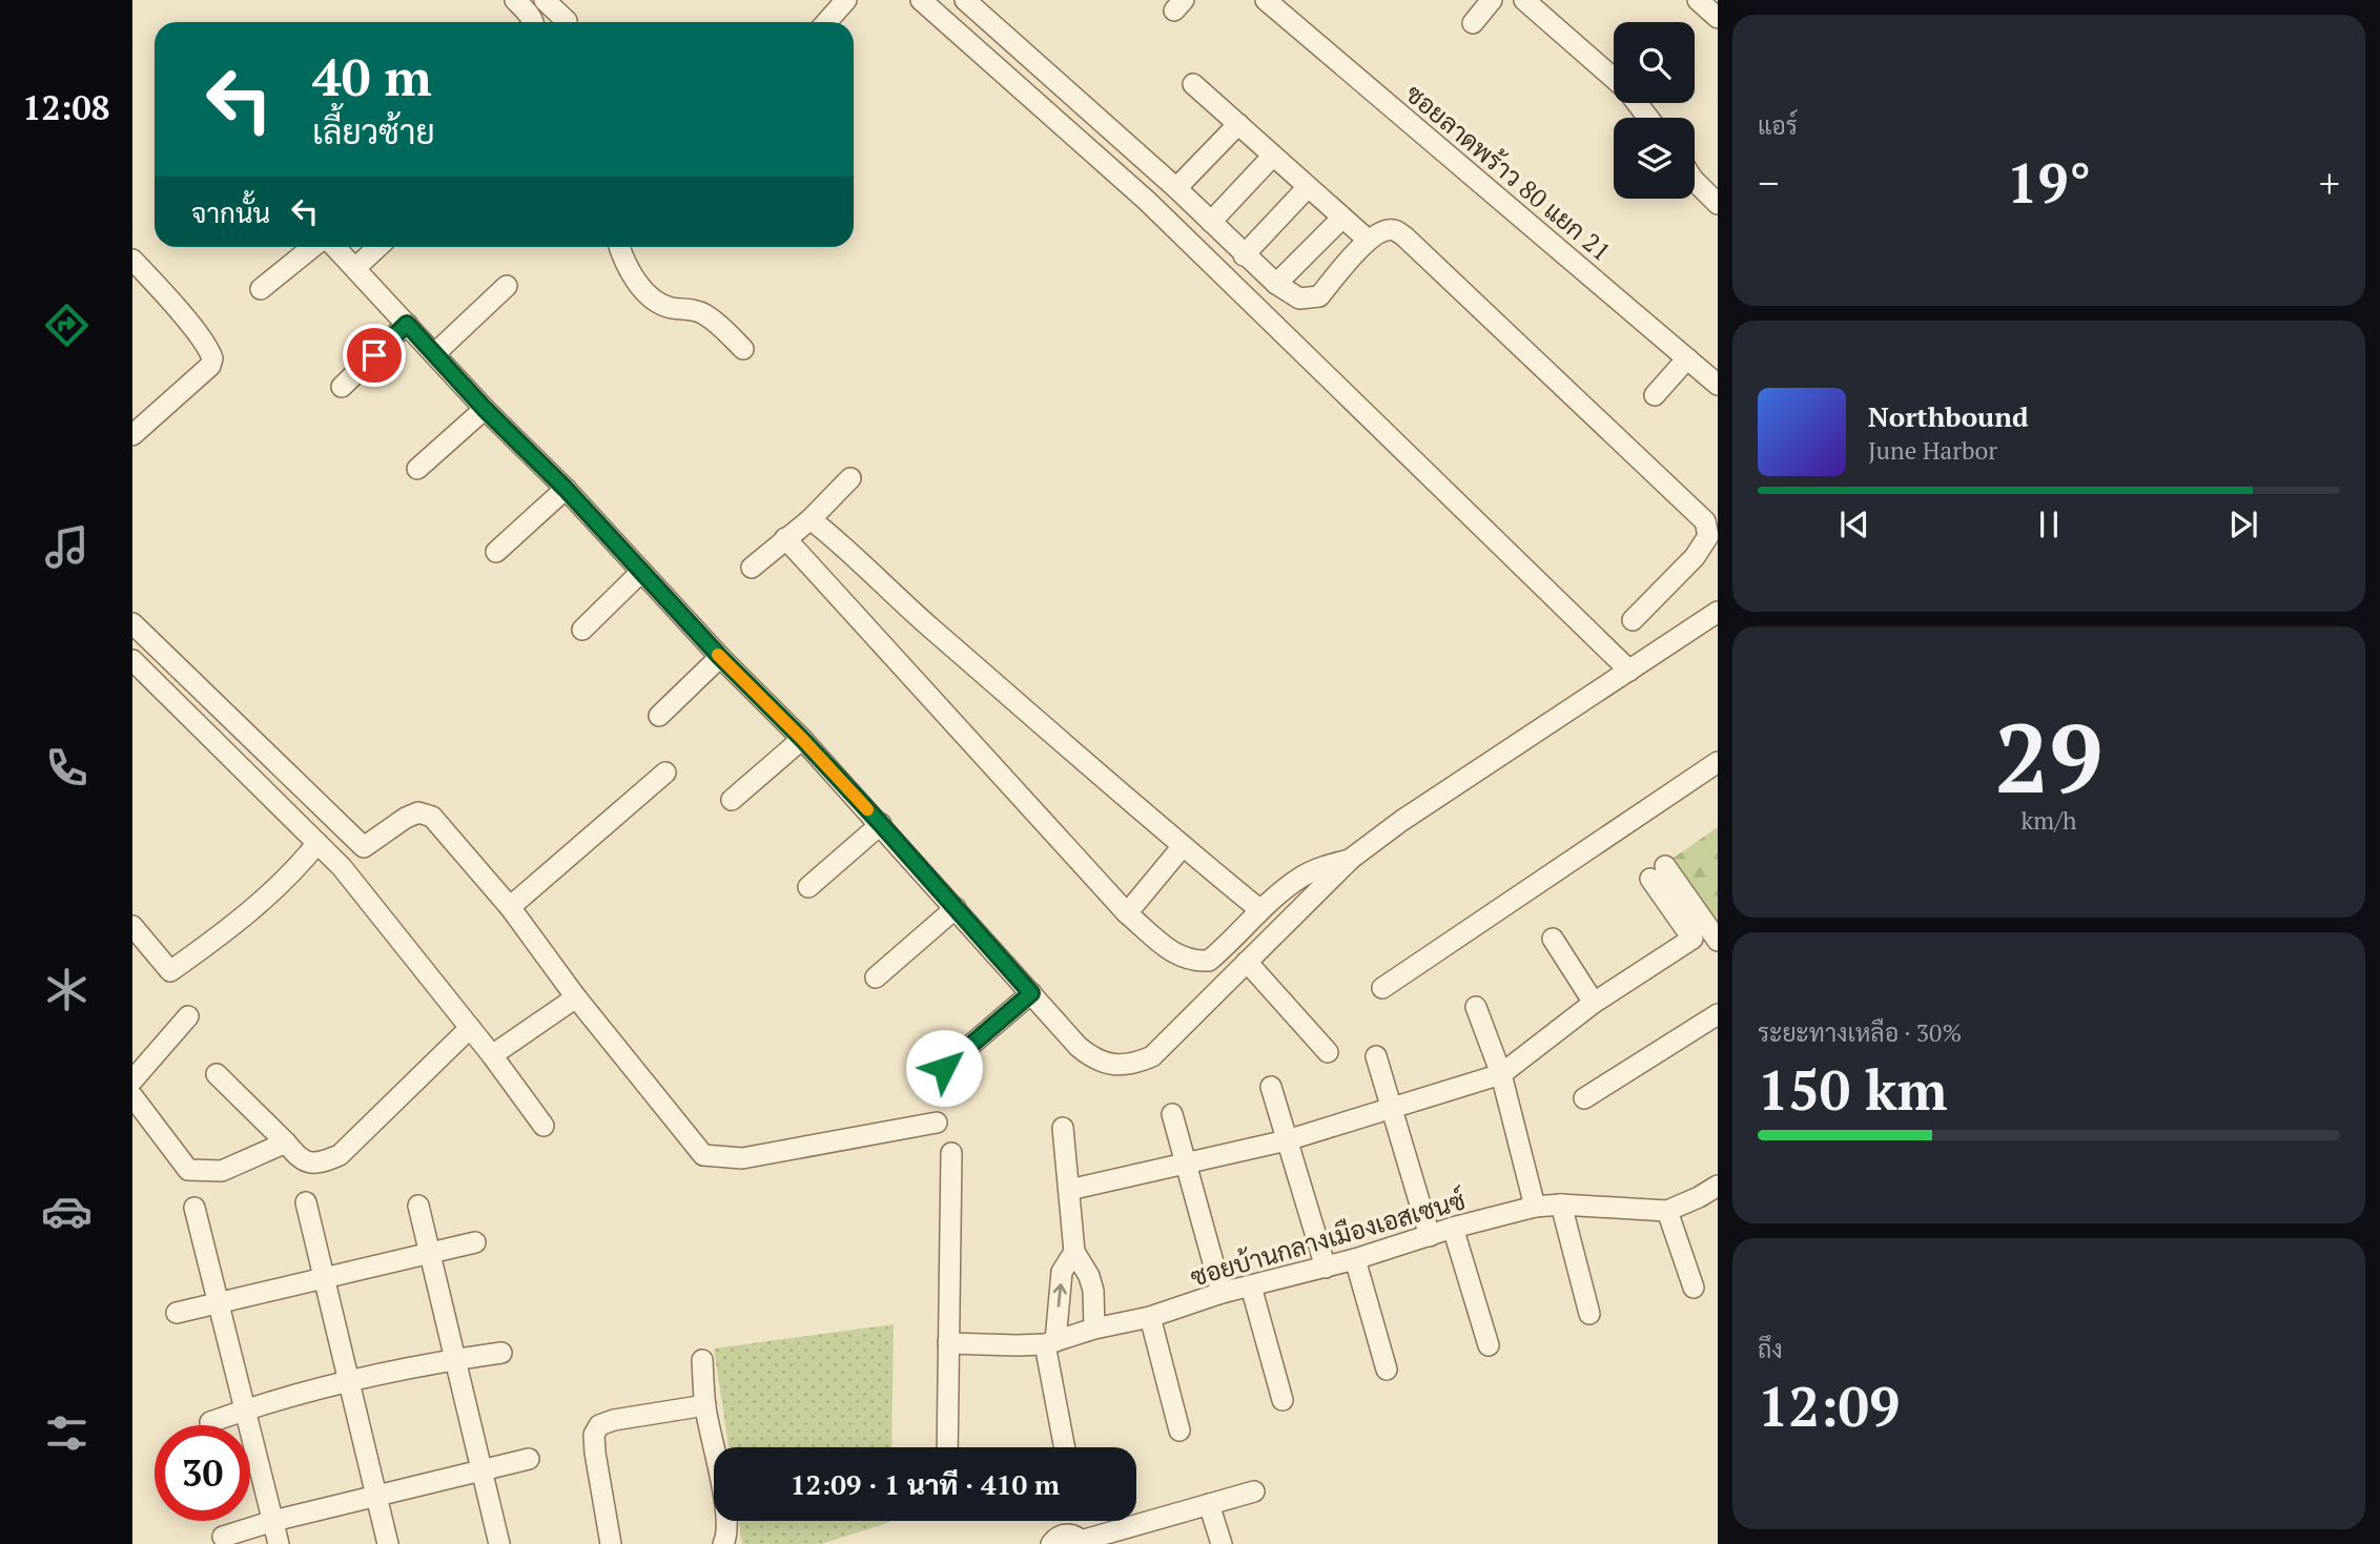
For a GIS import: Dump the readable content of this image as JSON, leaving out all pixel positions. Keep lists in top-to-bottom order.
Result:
{
  "streets": {
    "street": ["ซอยลาดพร้าว 80 แยก 21", "ซอยบ้านกลางเมืองเอสเซนซ์"]
  },
  "page": {
    "tabs": "12:08",
    "tile": [
      "แอร์",
      ["29", "km/h"],
      ["ระยะทางเหลือ · 30%", "150 km"],
      ["ถึง", "12:09"]
    ],
    "turn": ["40 m", "เลี้ยวซ้าย"],
    "heat": ["−", "19°", "+"],
    "then": "จากนั้น",
    "song": ["Northbound", "June Harbor"],
    "limit": "30",
    "trip": "12:09 · 1 นาที · 410 m"
  }
}
